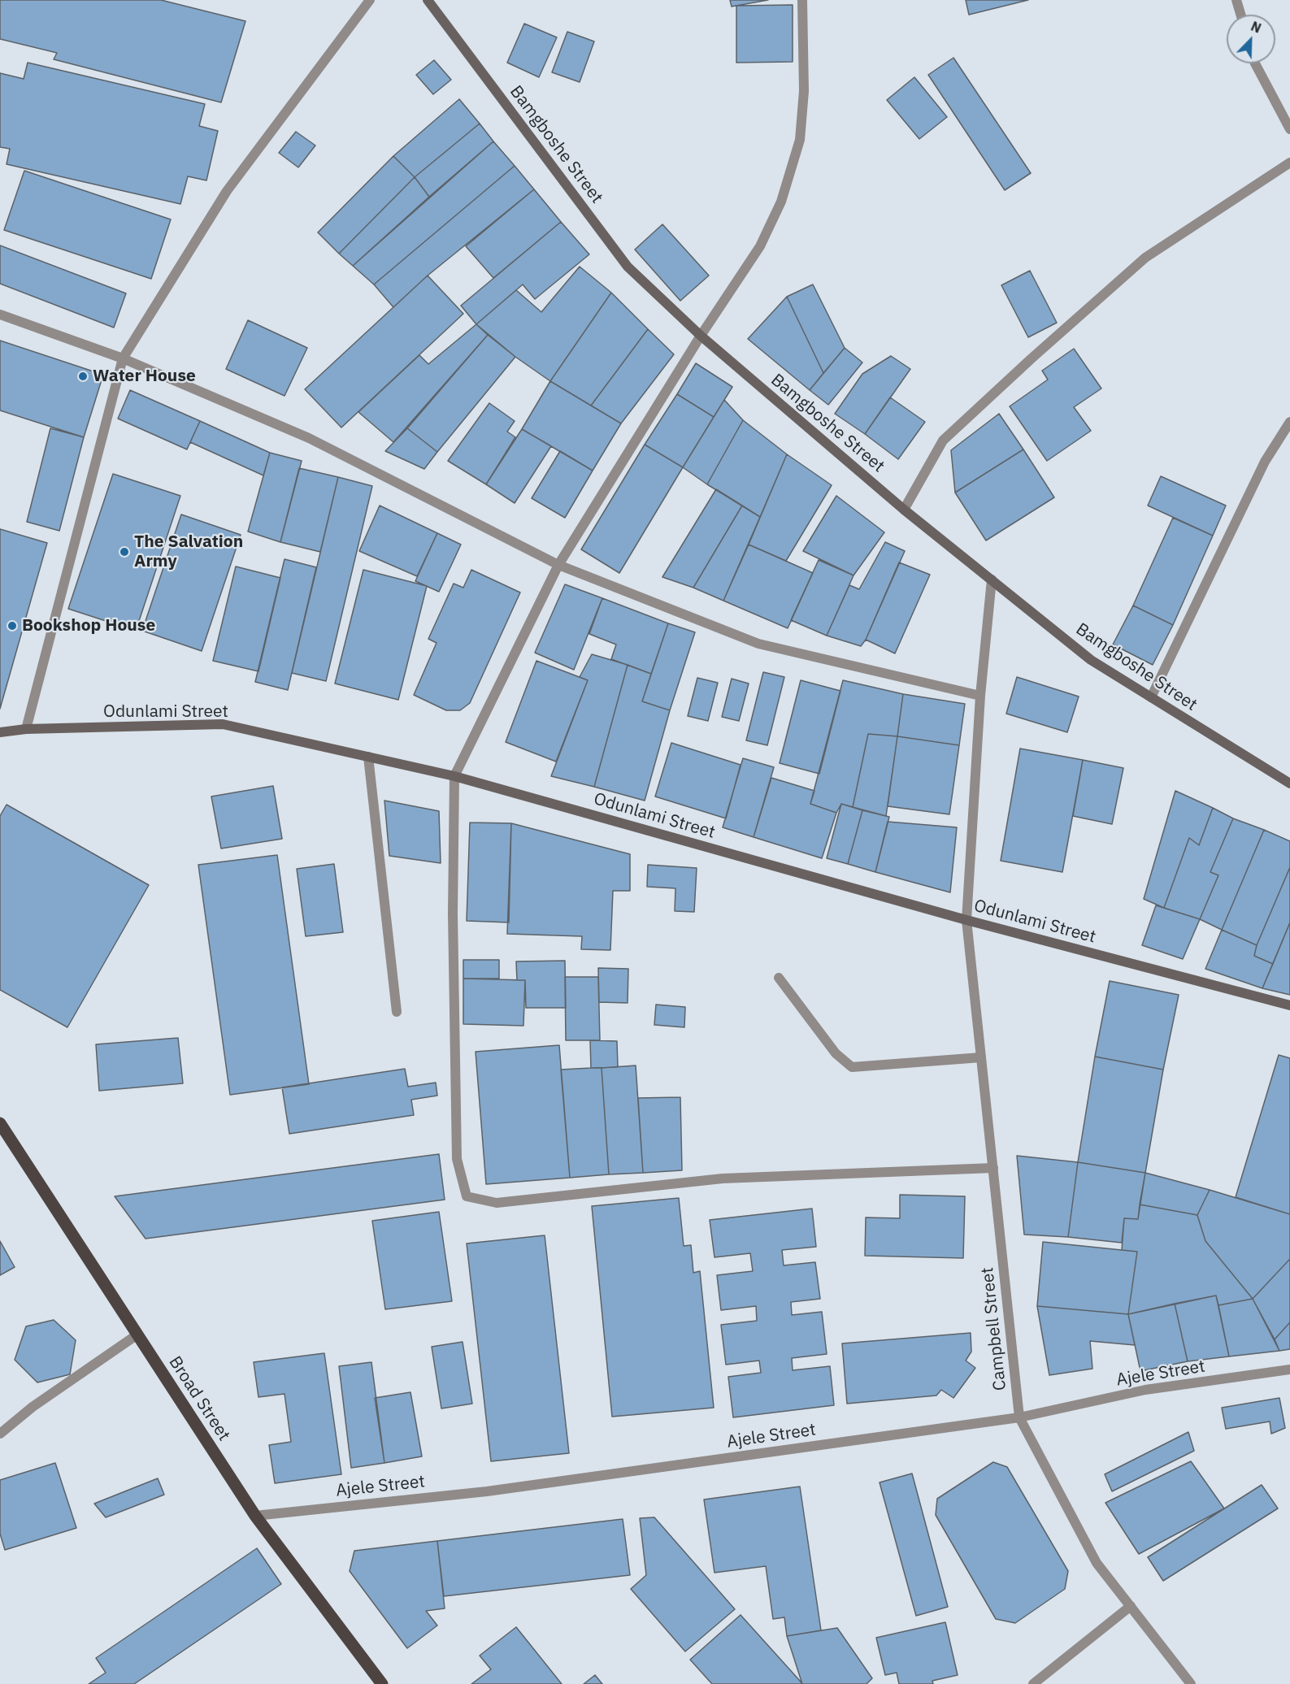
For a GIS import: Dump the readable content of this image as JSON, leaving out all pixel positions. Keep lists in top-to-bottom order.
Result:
{
  "streets": {
    "main road": ["Bamgboshe Street", "Odunlami Street", "Broad Street"],
    "street": ["Campbell Street", "Ajele Street"]
  },
  "crossings": [
    ["Bamgboshe Street", "Campbell Street"],
    ["Odunlami Street", "Campbell Street"],
    ["Campbell Street", "Ajele Street"],
    ["Ajele Street", "Broad Street"]
  ],
  "places": ["Water House", "The Salvation Army", "Bookshop House"],
  "north": "top right"
}
